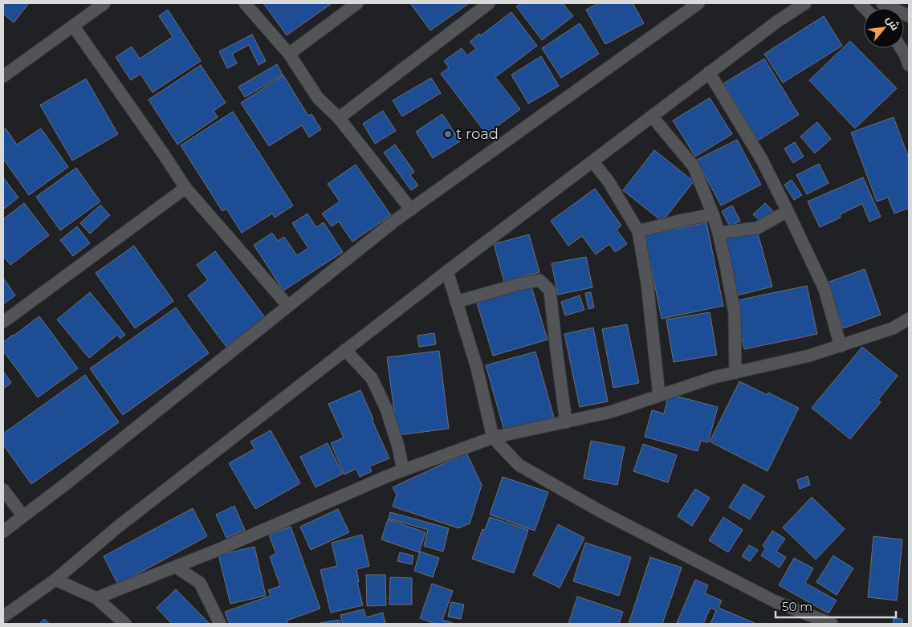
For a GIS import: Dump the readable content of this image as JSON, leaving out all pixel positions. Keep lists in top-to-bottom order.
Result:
{
  "places": ["t road"],
  "scale_bar": "50 m",
  "north": "top right"
}
